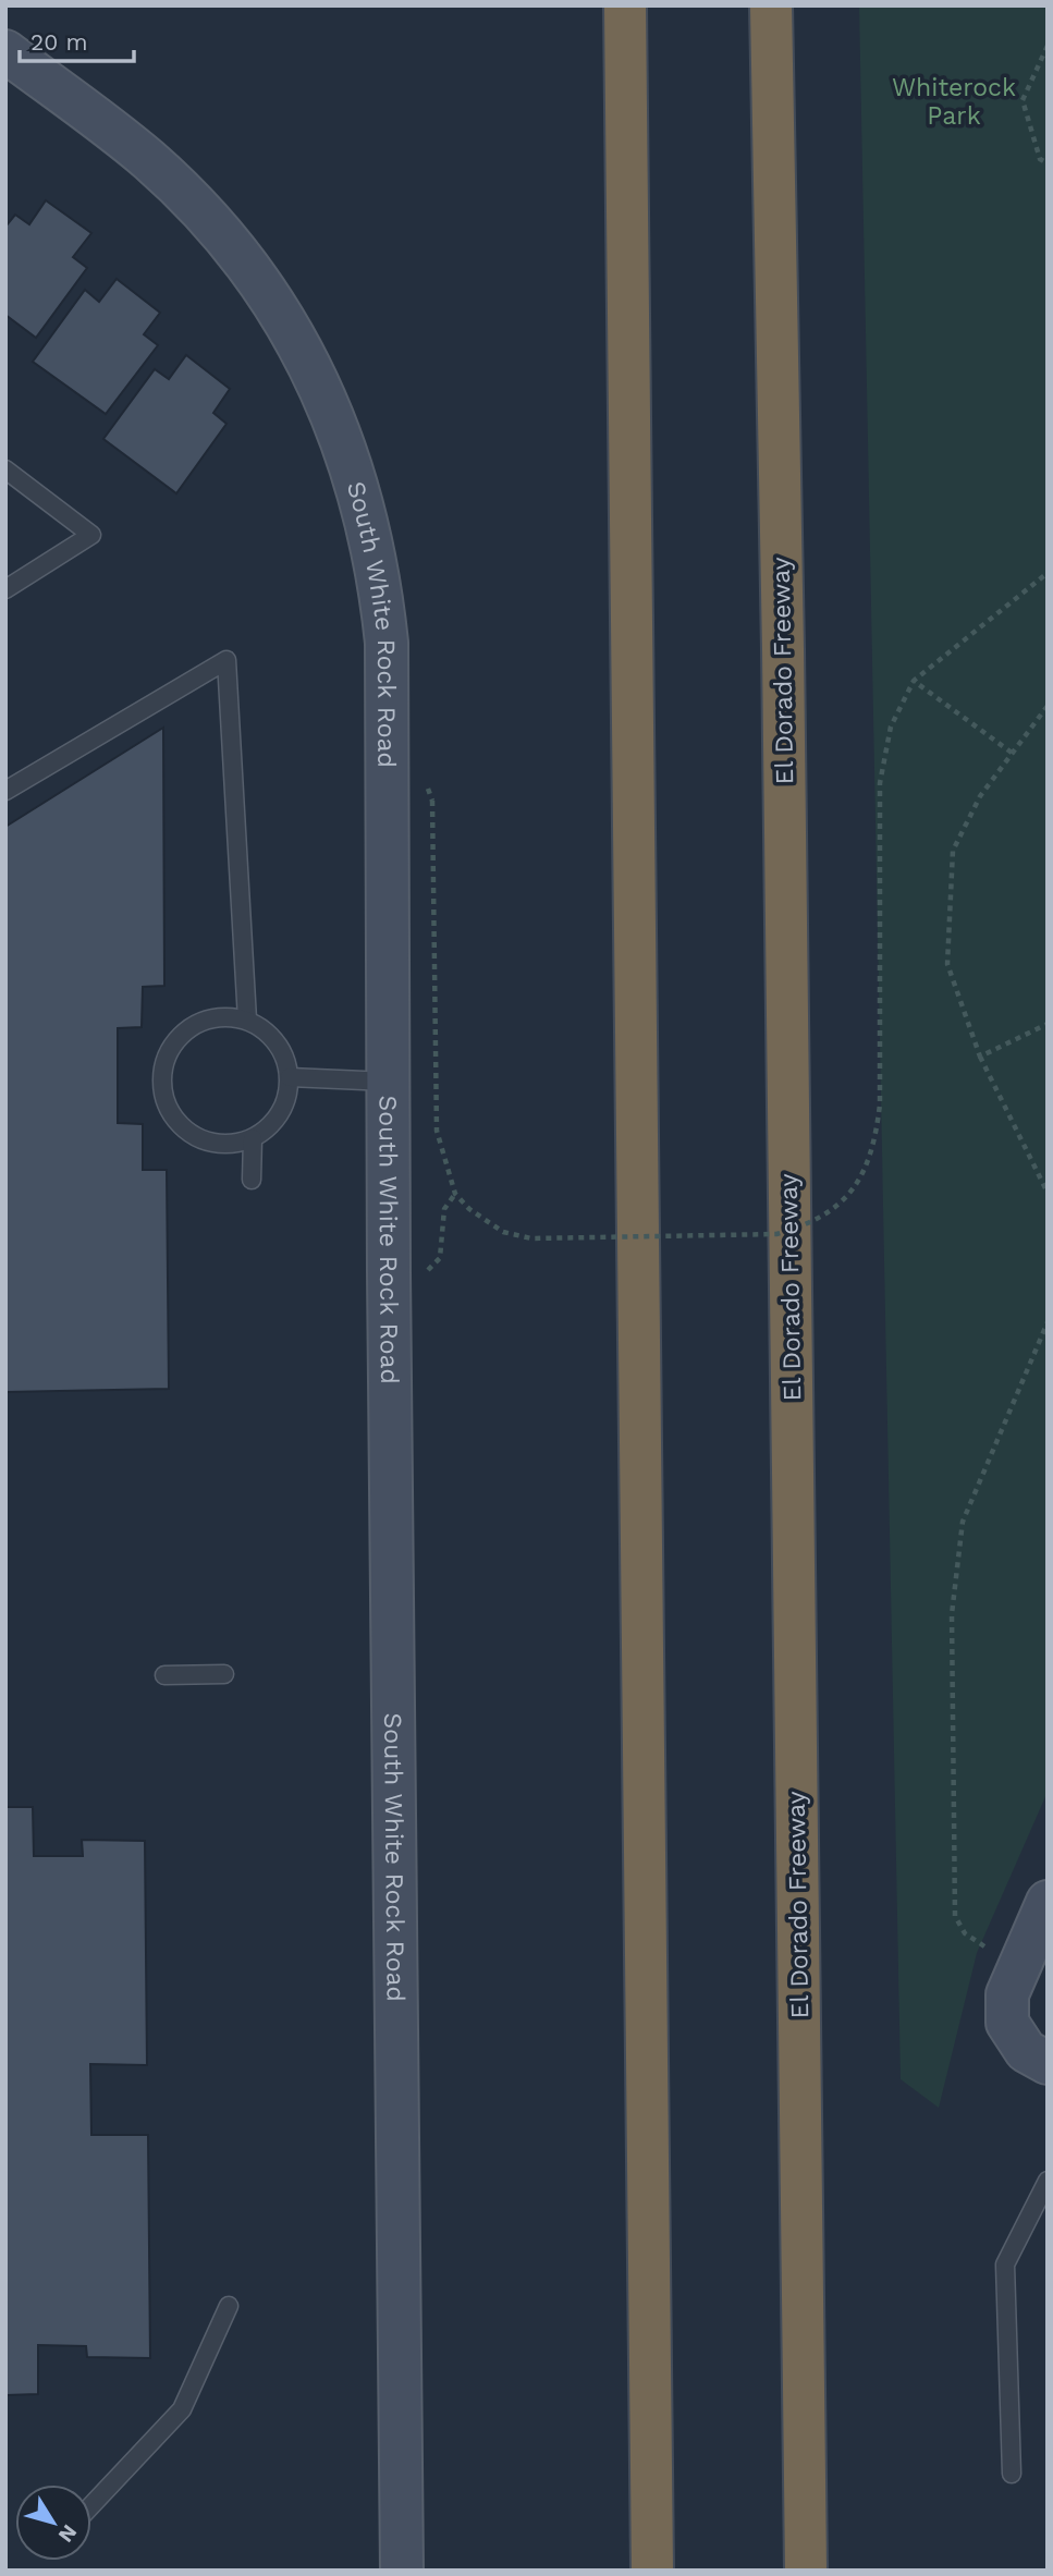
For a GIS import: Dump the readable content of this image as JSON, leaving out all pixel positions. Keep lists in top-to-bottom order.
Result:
{
  "streets": {
    "highway": ["El Dorado Freeway"],
    "street": ["South White Rock Road"]
  },
  "parks": ["Whiterock Park"],
  "scale_bar": "20 m",
  "north": "bottom right"
}
